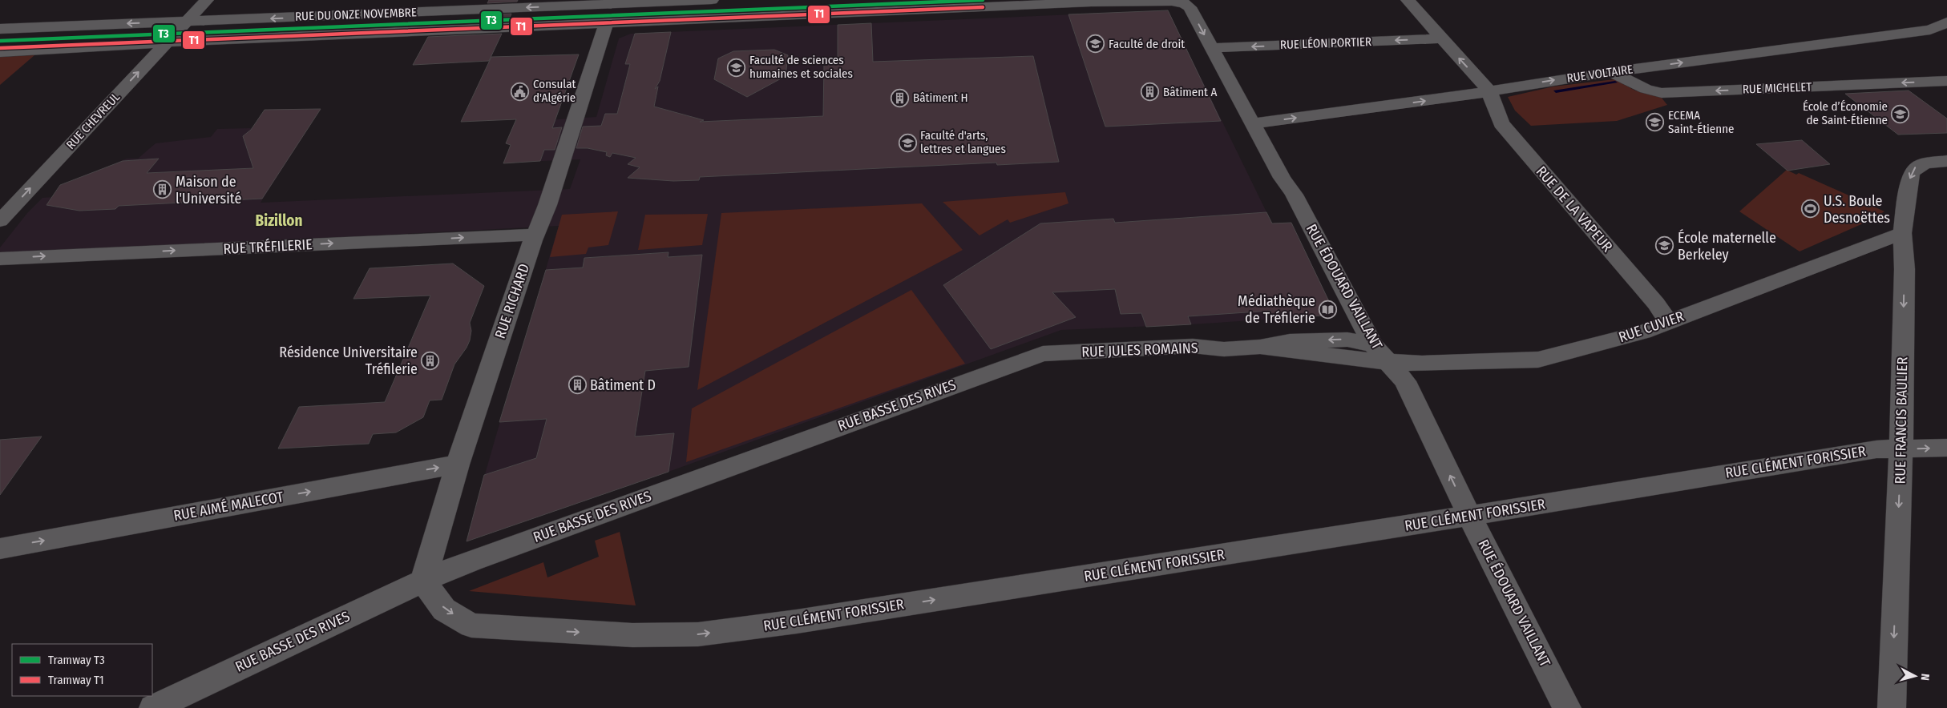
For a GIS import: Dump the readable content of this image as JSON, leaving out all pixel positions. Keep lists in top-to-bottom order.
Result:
{
  "streets": {
    "street": [
      "RUE DU ONZE NOVEMBRE",
      "RUE LÉON PORTIER",
      "RUE VOLTAIRE",
      "RUE MICHELET",
      "RUE CHEVREUL",
      "RUE DE LA VAPEUR",
      "RUE TRÉFILERIE",
      "RUE ÉDOUARD VAILLANT",
      "RUE RICHARD",
      "RUE CUVIER",
      "RUE JULES ROMAINS",
      "RUE BASSE DES RIVES",
      "RUE FRANCIS BAULIER",
      "RUE CLÉMENT FORISSIER",
      "RUE AIMÉ MALECOT"
    ]
  },
  "crossings": [
    ["RUE DU ONZE NOVEMBRE", "RUE CHEVREUL"],
    ["RUE DU ONZE NOVEMBRE", "RUE ÉDOUARD VAILLANT"],
    ["RUE DU ONZE NOVEMBRE", "RUE RICHARD"],
    ["RUE LÉON PORTIER", "RUE ÉDOUARD VAILLANT"],
    ["RUE VOLTAIRE", "RUE MICHELET"],
    ["RUE VOLTAIRE", "RUE DE LA VAPEUR"],
    ["RUE VOLTAIRE", "RUE ÉDOUARD VAILLANT"],
    ["RUE DE LA VAPEUR", "RUE CUVIER"],
    ["RUE TRÉFILERIE", "RUE RICHARD"],
    ["RUE ÉDOUARD VAILLANT", "RUE CUVIER"],
    ["RUE ÉDOUARD VAILLANT", "RUE JULES ROMAINS"],
    ["RUE ÉDOUARD VAILLANT", "RUE CLÉMENT FORISSIER"],
    ["RUE RICHARD", "RUE BASSE DES RIVES"],
    ["RUE RICHARD", "RUE CLÉMENT FORISSIER"],
    ["RUE RICHARD", "RUE AIMÉ MALECOT"],
    ["RUE CUVIER", "RUE JULES ROMAINS"],
    ["RUE CUVIER", "RUE FRANCIS BAULIER"],
    ["RUE JULES ROMAINS", "RUE BASSE DES RIVES"],
    ["RUE BASSE DES RIVES", "RUE CLÉMENT FORISSIER"],
    ["RUE FRANCIS BAULIER", "RUE CLÉMENT FORISSIER"]
  ],
  "one_way": [
    "RUE LÉON PORTIER",
    "RUE VOLTAIRE",
    "RUE MICHELET",
    "RUE CHEVREUL",
    "RUE TRÉFILERIE",
    "RUE FRANCIS BAULIER",
    "RUE CLÉMENT FORISSIER",
    "RUE AIMÉ MALECOT"
  ],
  "districts": ["Bizillon"],
  "places": {
    "school or university": [
      "Faculté de droit",
      "Faculté de sciences humaines et sociales",
      "École d’Économie de Saint-Étienne",
      "ECEMA Saint-Étienne",
      "Faculté d'arts, lettres et langues",
      "École maternelle Berkeley"
    ],
    "public building": ["Consulat d'Algérie"],
    "building": [
      "Bâtiment A",
      "Bâtiment H",
      "Maison de l'Université",
      "Résidence Universitaire Tréfilerie",
      "Bâtiment D"
    ],
    "sports": ["U.S. Boule Desnoëttes"],
    "library": ["Médiathèque de Tréfilerie"]
  },
  "lines": ["tram line T3", "tram line T1"],
  "legend": ["Tramway T3", "Tramway T1"],
  "north": "right"
}
